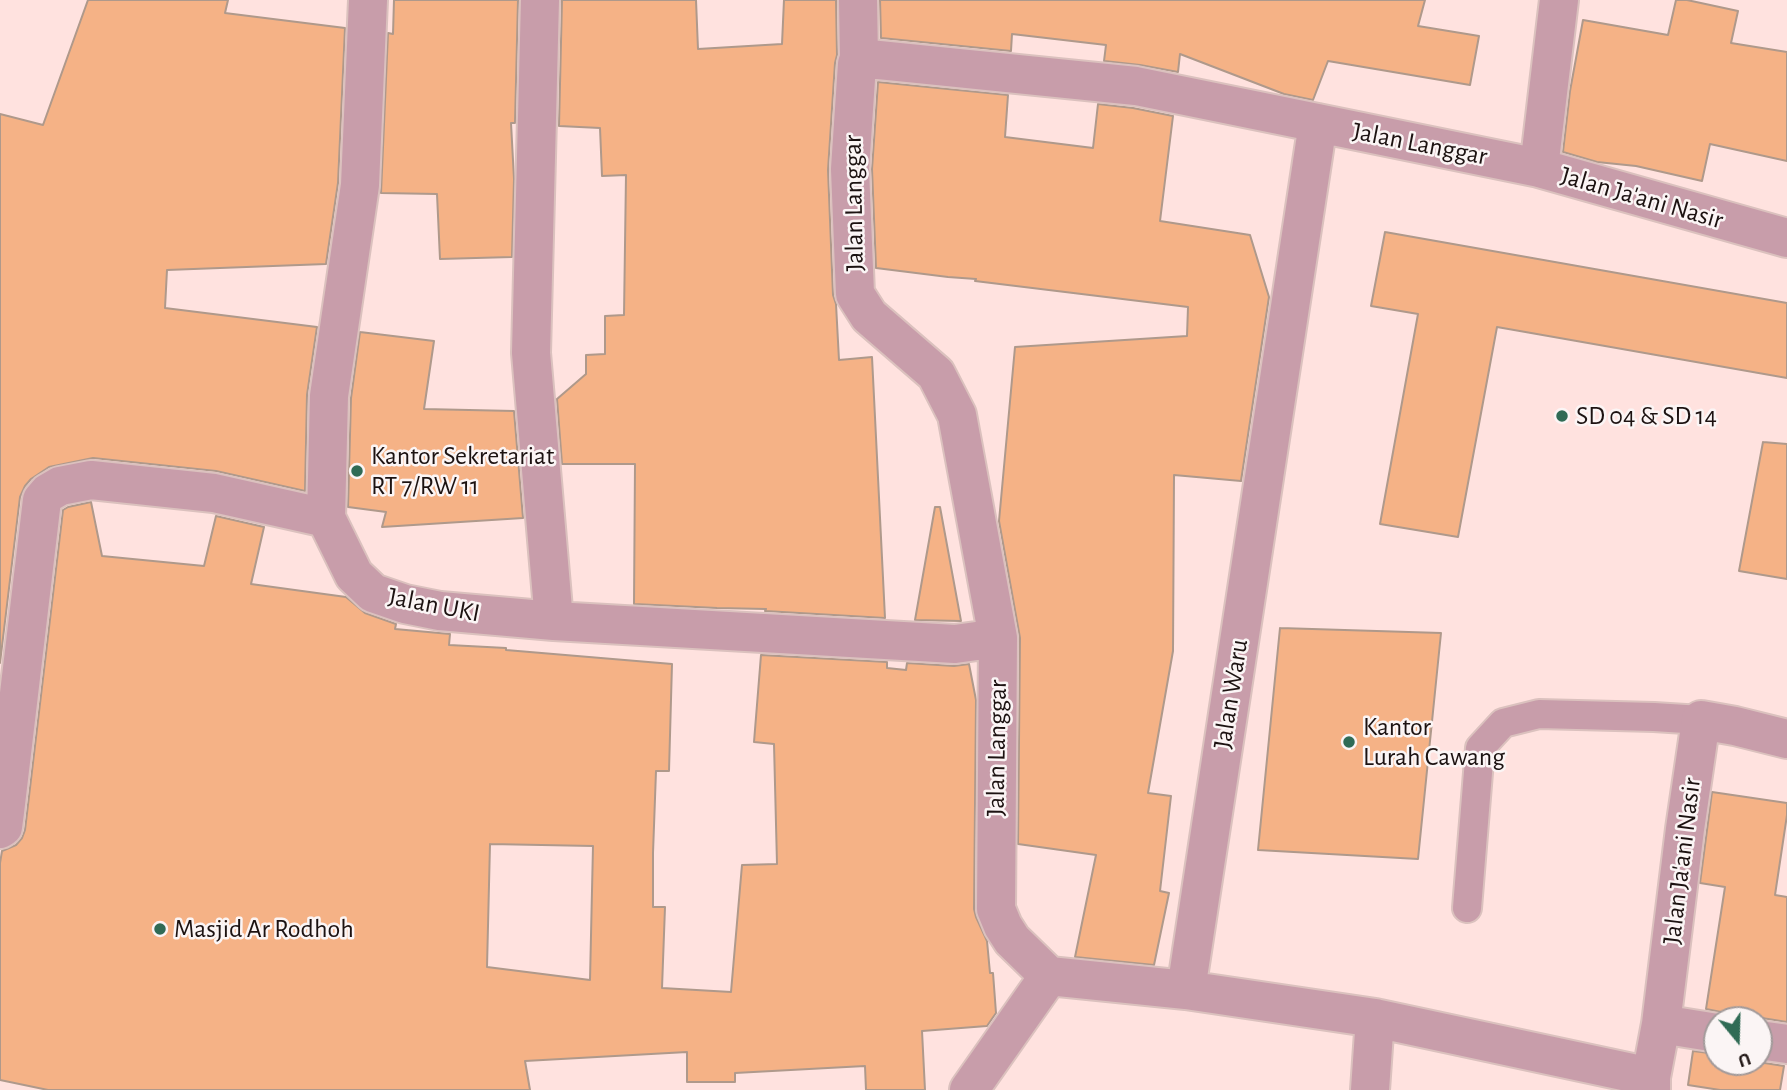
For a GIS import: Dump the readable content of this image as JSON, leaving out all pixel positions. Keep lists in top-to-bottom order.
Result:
{
  "streets": {
    "street": [
      "Jalan Langgar",
      "Jalan Ja'ani Nasir",
      "Jalan UKI",
      "Jalan Waru"
    ]
  },
  "crossings": [
    ["Jalan Langgar", "Jalan Ja'ani Nasir"],
    ["Jalan Langgar", "Jalan UKI"],
    ["Jalan Langgar", "Jalan Waru"]
  ],
  "places": [
    "SD 04 & SD 14",
    "Kantor Sekretariat RT 7/RW 11",
    "Kantor Lurah Cawang",
    "Masjid Ar Rodhoh"
  ],
  "north": "bottom"
}
